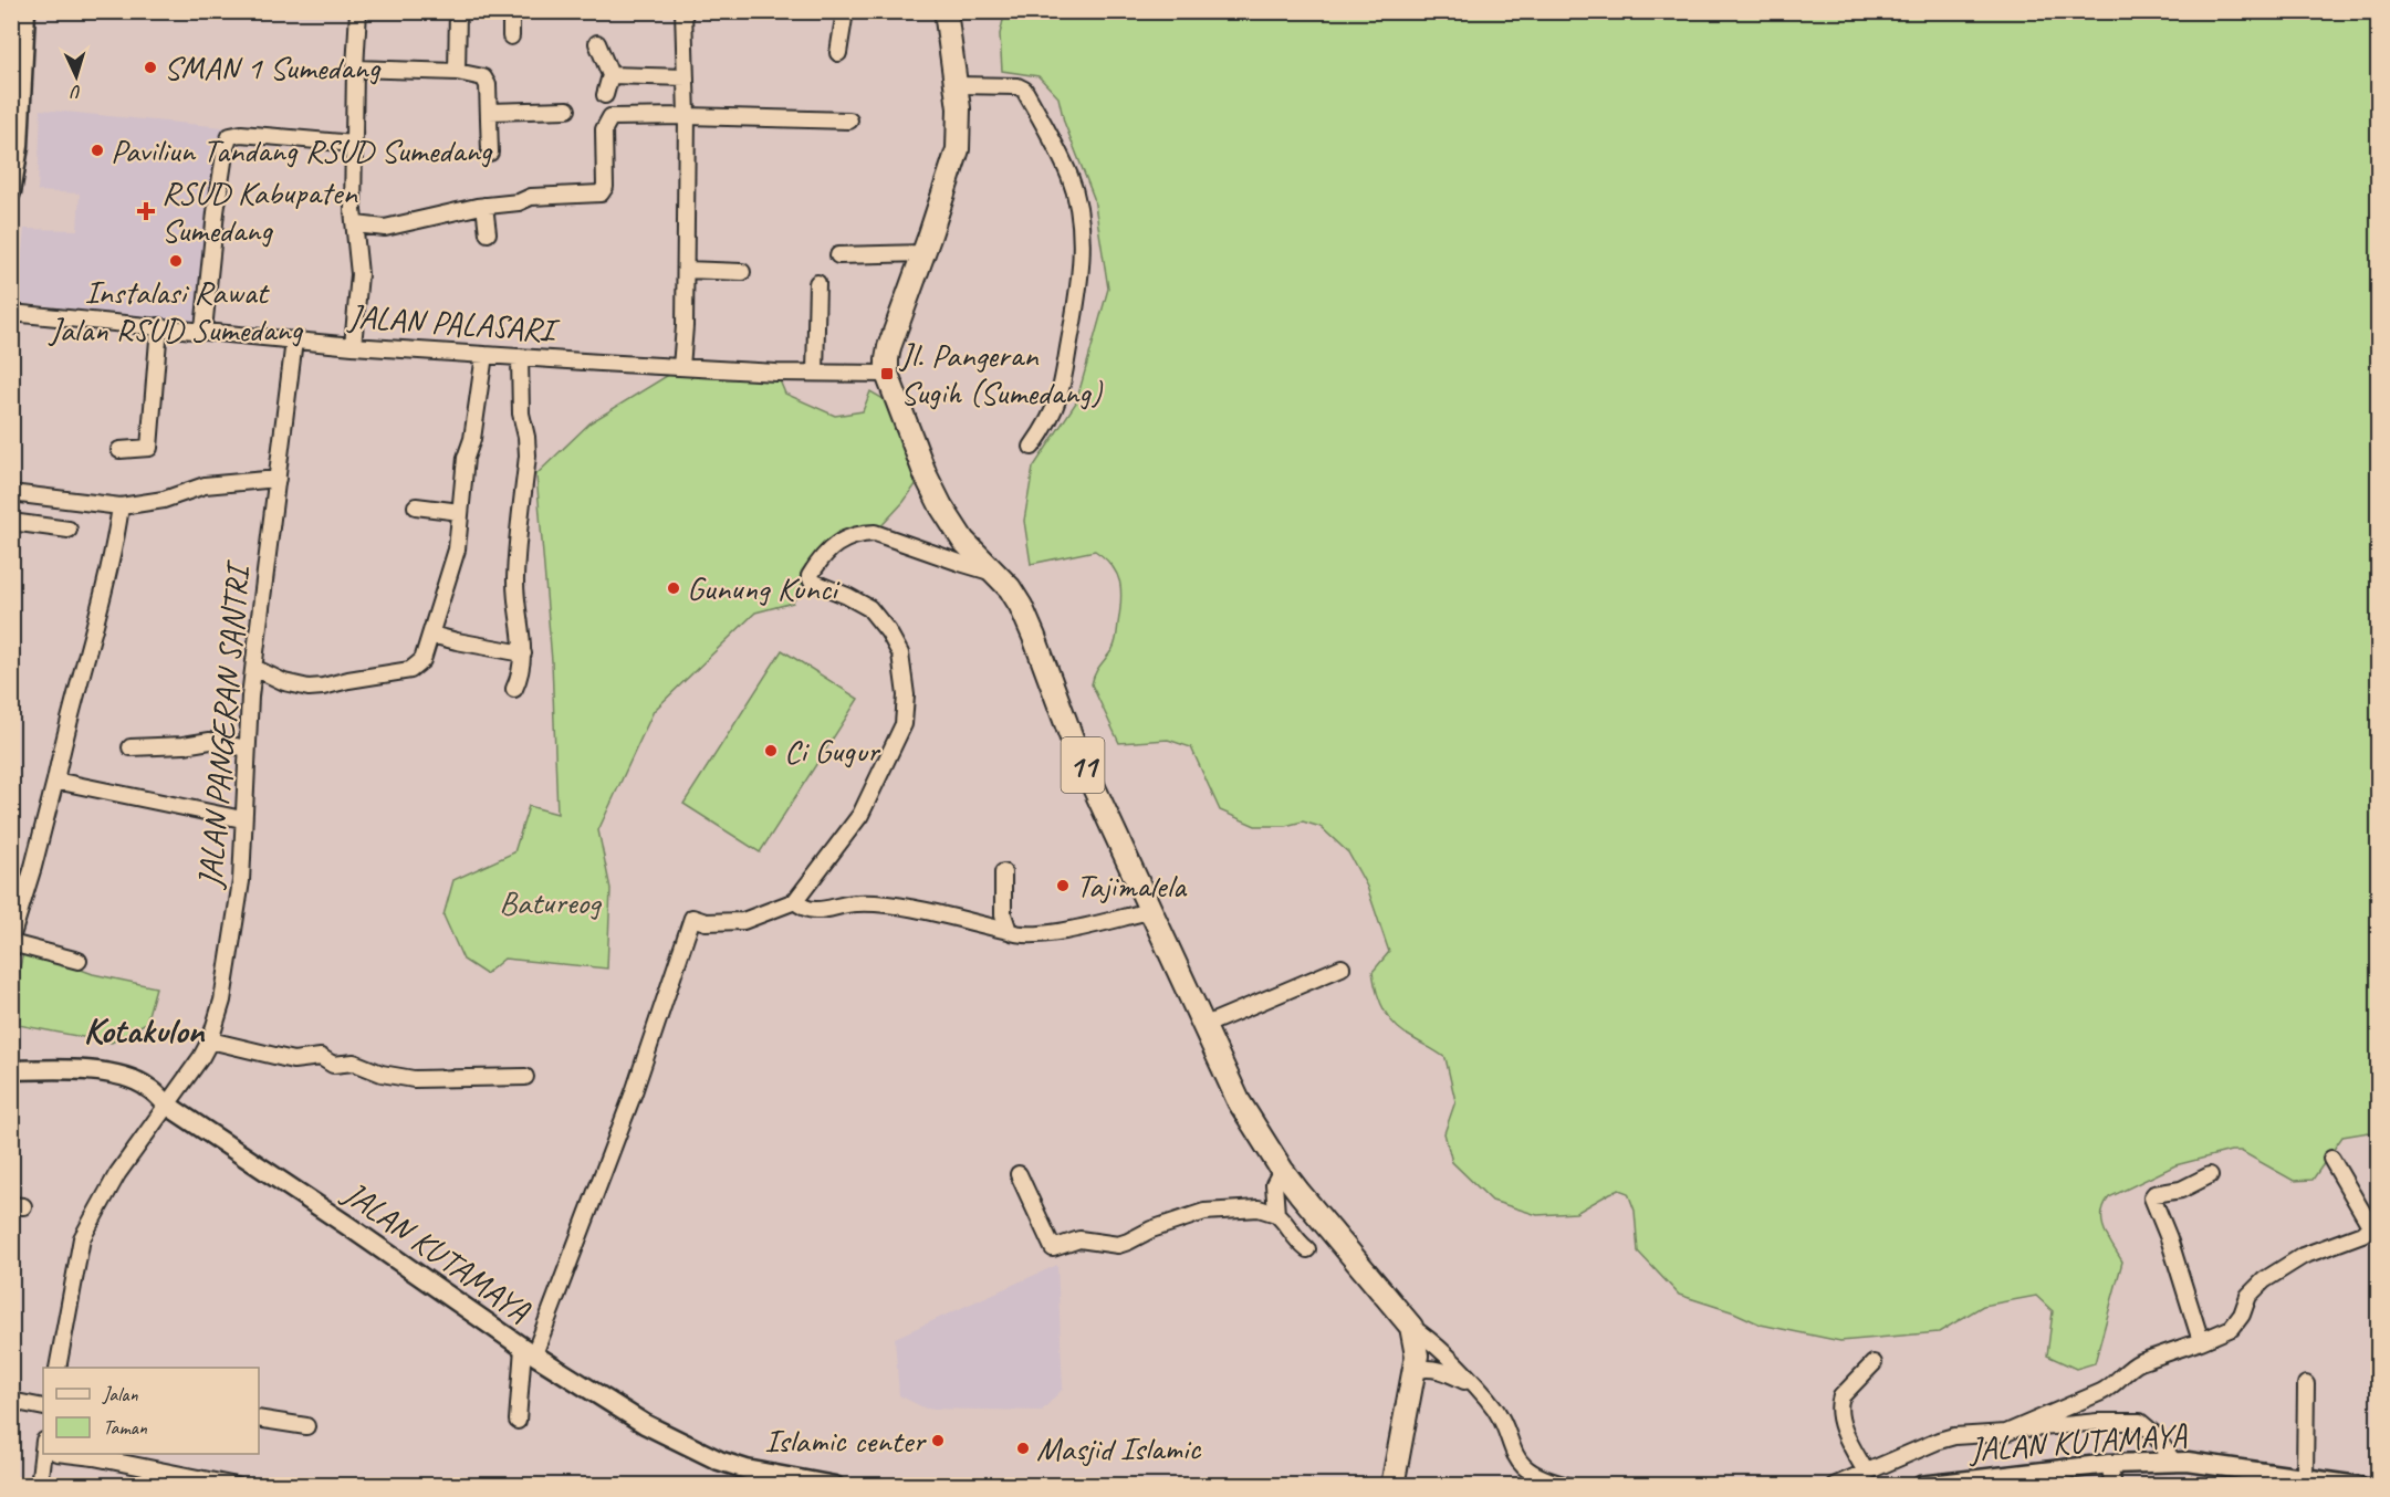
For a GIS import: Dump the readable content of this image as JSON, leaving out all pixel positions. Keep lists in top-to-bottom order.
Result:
{
  "streets": {
    "highway": ["11"],
    "main road": ["JALAN KUTAMAYA"],
    "street": ["JALAN PALASARI", "JALAN PANGERAN SANTRI"]
  },
  "crossings": [
    ["JALAN PALASARI", "JALAN PANGERAN SANTRI"],
    ["JALAN PALASARI", "11"],
    ["JALAN PANGERAN SANTRI", "JALAN KUTAMAYA"]
  ],
  "districts": ["Kotakulon"],
  "parks": ["Batureog"],
  "places": {
    "other": [
      "SMAN 1 Sumedang",
      "Paviliun Tandang RSUD Sumedang",
      "Instalasi Rawat Jalan RSUD Sumedang",
      "Gunung Kunci",
      "Ci Gugur",
      "Tajimalela",
      "Islamic center",
      "Masjid Islamic"
    ],
    "health": ["RSUD Kabupaten Sumedang"],
    "transit": ["Jl. Pangeran Sugih (Sumedang)"]
  },
  "legend": ["Jalan", "Taman"],
  "north": "bottom"
}
